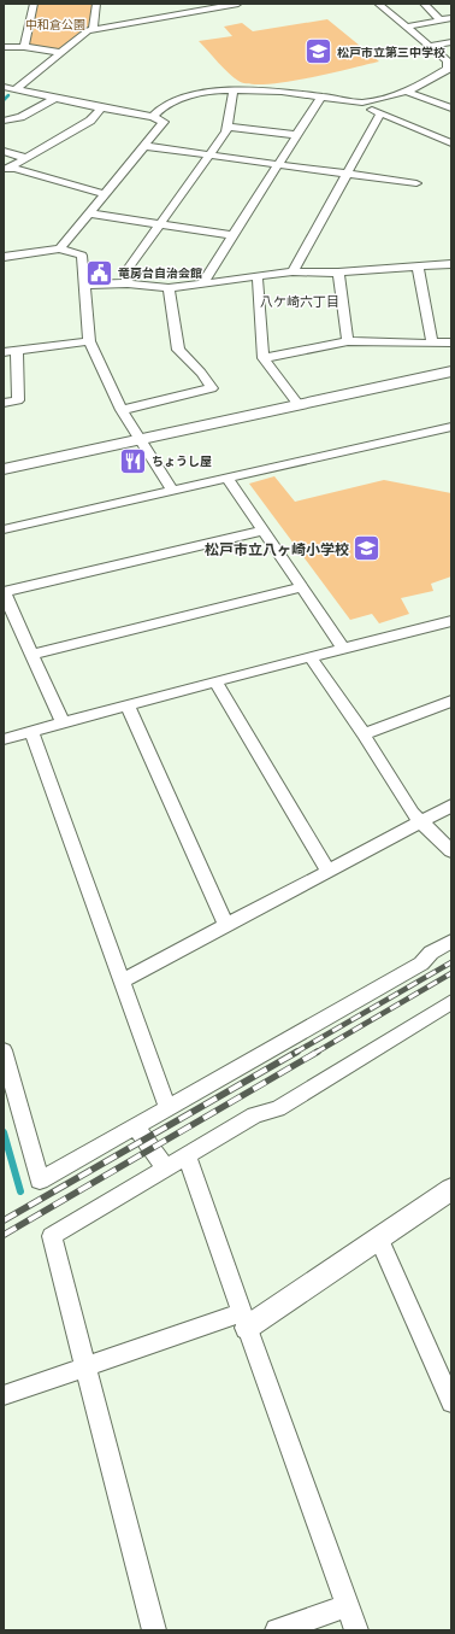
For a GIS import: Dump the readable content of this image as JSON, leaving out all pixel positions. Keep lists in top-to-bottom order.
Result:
{
  "districts": ["八ケ崎六丁目"],
  "parks": ["中和倉公園"],
  "places": {
    "school or university": ["松戸市立第三中学校", "松戸市立八ヶ崎小学校"],
    "public building": ["竜房台自治会館"],
    "restaurant": ["ちょうし屋"]
  }
}
